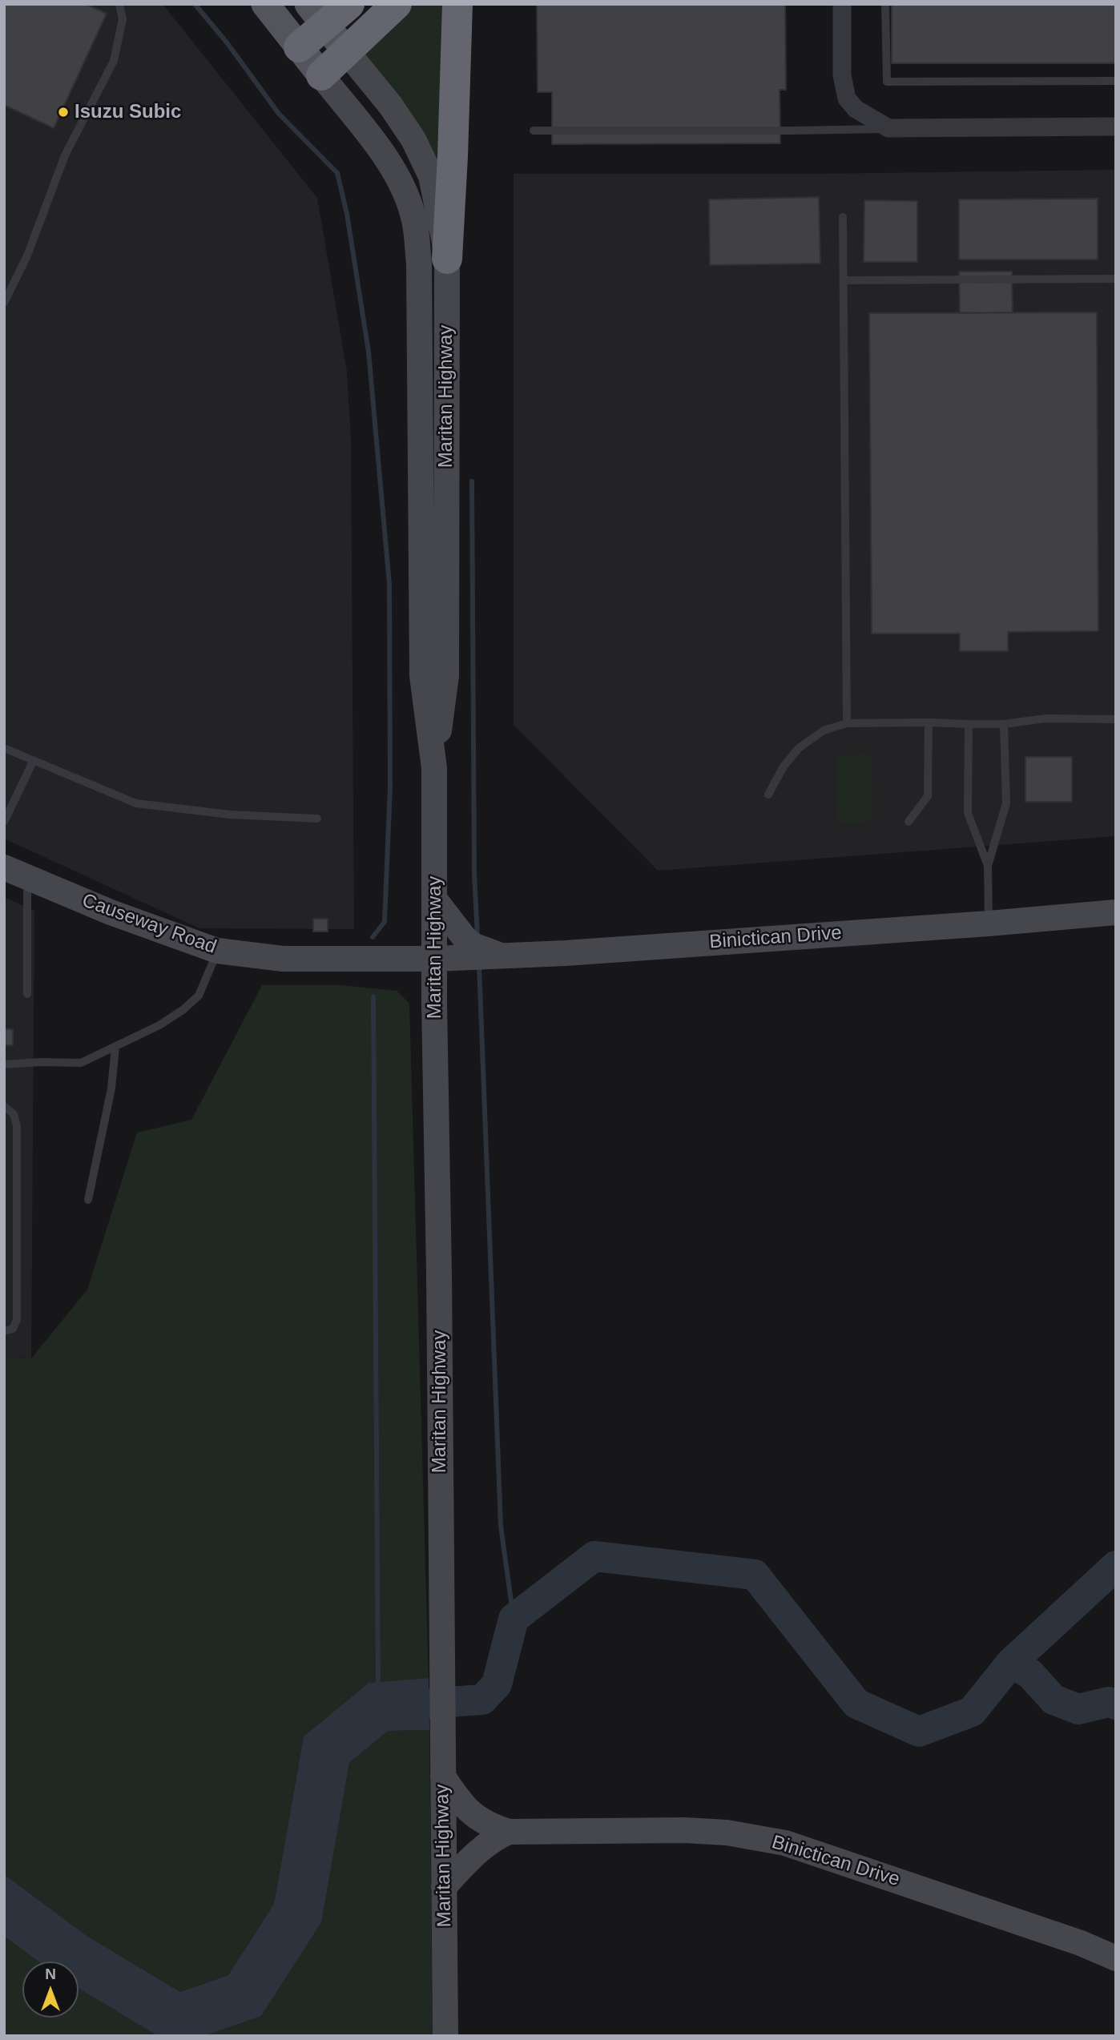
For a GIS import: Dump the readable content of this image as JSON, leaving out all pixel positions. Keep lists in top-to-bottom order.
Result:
{
  "streets": {
    "main road": ["Maritan Highway", "Causeway Road", "Binictican Drive"]
  },
  "crossings": [
    ["Maritan Highway", "Causeway Road"],
    ["Maritan Highway", "Binictican Drive"],
    ["Causeway Road", "Binictican Drive"]
  ],
  "places": ["Isuzu Subic"],
  "north": "top"
}
